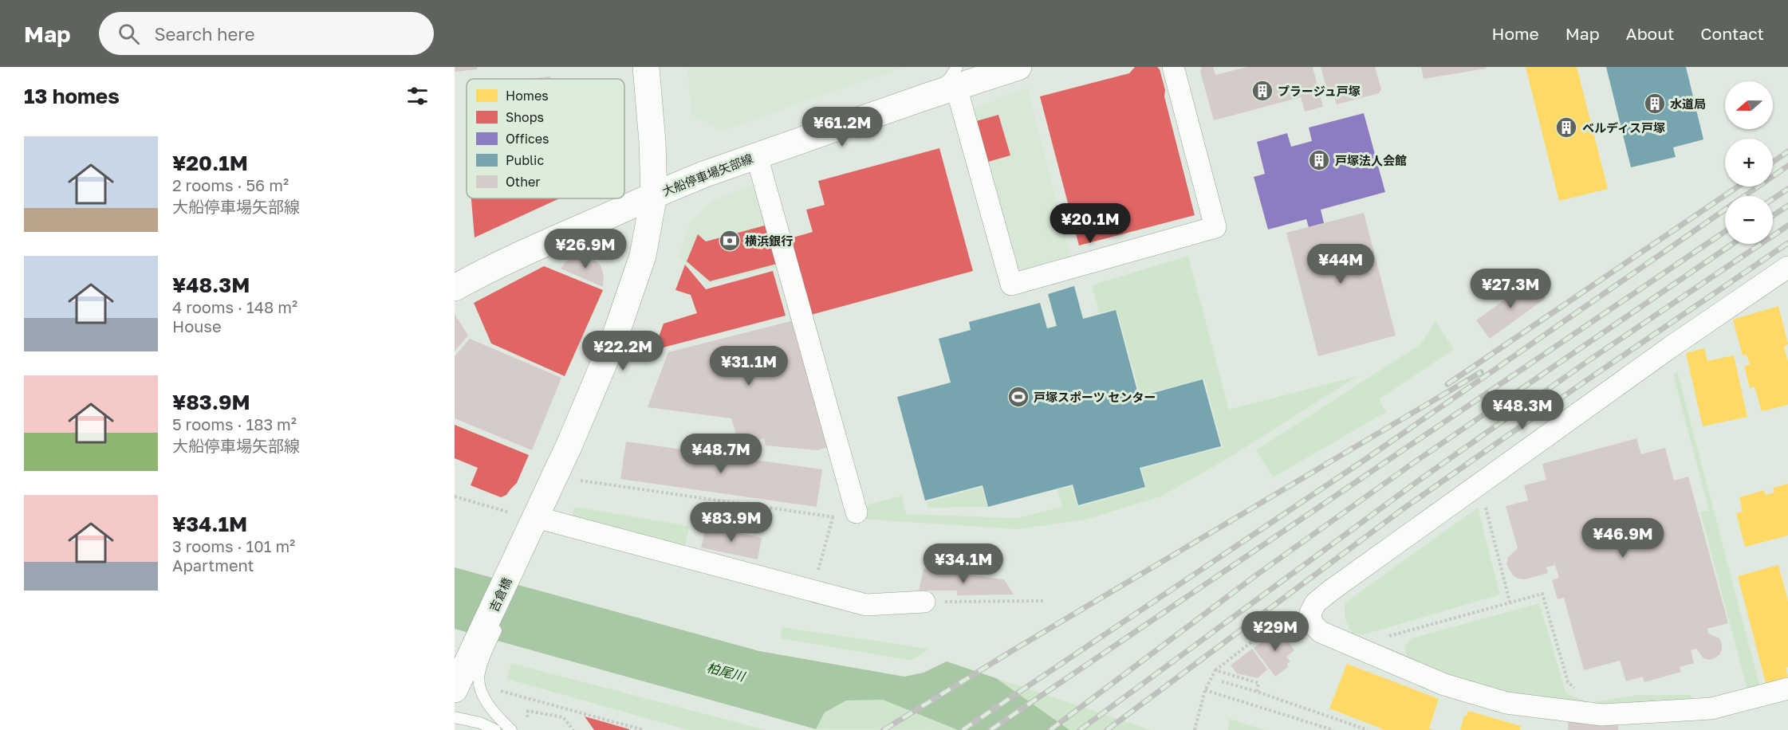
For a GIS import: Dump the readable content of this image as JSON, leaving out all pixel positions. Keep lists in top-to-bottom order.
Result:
{
  "streets": {
    "main road": ["大船停車場矢部線", "吉倉橋"]
  },
  "crossings": [
    ["大船停車場矢部線", "吉倉橋"]
  ],
  "water": ["柏尾川"],
  "places": {
    "building": [
      "プラージュ戸塚",
      "水道局",
      "ベルディス戸塚",
      "戸塚法人会館"
    ],
    "bank": ["横浜銀行"],
    "sports": ["戸塚スポーツ センター"]
  },
  "legend": [
    "Homes",
    "Shops",
    "Offices",
    "Public",
    "Other"
  ],
  "north": "left",
  "page": {
    "header": "Map",
    "search": "Search here",
    "nav": [
      "Home",
      "Map",
      "About",
      "Contact"
    ],
    "heading": "13 homes",
    "map_buttons": ["+", "−"],
    "price": [
      "¥61.2M",
      "¥20.1M",
      "¥26.9M",
      "¥44M",
      "¥27.3M",
      "¥22.2M",
      "¥31.1M",
      "¥48.3M",
      "¥48.7M",
      "¥83.9M",
      "¥46.9M",
      "¥34.1M",
      "¥29M"
    ],
    "list": [
      {
        "name": "¥20.1M",
        "note": "2 rooms · 56 m² · 大船停車場矢部線"
      },
      {
        "name": "¥48.3M",
        "note": "4 rooms · 148 m² · House"
      },
      {
        "name": "¥83.9M",
        "note": "5 rooms · 183 m² · 大船停車場矢部線"
      },
      {
        "name": "¥34.1M",
        "note": "3 rooms · 101 m² · Apartment"
      }
    ]
  }
}
